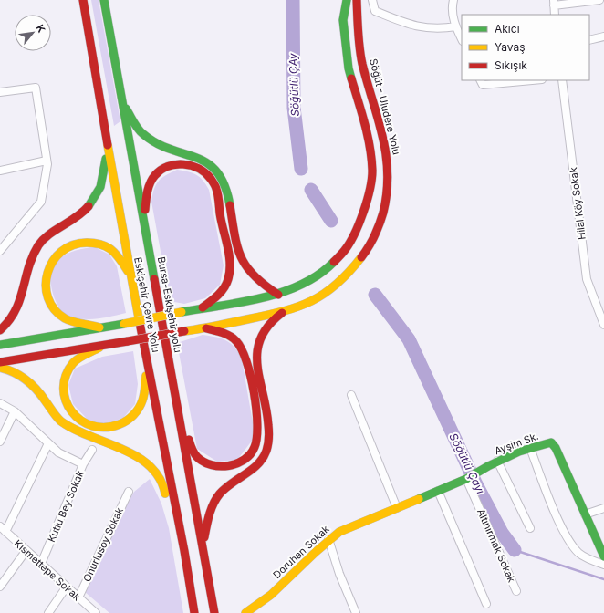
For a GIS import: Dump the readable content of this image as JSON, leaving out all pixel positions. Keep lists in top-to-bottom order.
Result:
{
  "streets": {
    "main road": [
      "Söğüt - Uludere Yolu",
      "Eskişehir Çevre Yolu",
      "Bursa-Eskişehir yolu",
      "Ayşim Sk.",
      "Doruhan Sokak"
    ],
    "street": [
      "Hilal Köy Sokak",
      "Kutlu Bey Sokak",
      "Onurlusoy Sokak",
      "Altınırmak Sokak",
      "Kısmettepe Sokak"
    ]
  },
  "crossings": [
    ["Ayşim Sk.", "Altınırmak Sokak"],
    ["Ayşim Sk.", "Doruhan Sokak"],
    ["Kutlu Bey Sokak", "Kısmettepe Sokak"],
    ["Onurlusoy Sokak", "Kısmettepe Sokak"]
  ],
  "water": ["Söğütlü ÇAy", "Söğütlü Çayı"],
  "legend": ["Akıcı", "Yavaş", "Sıkışık"],
  "north": "top right"
}
